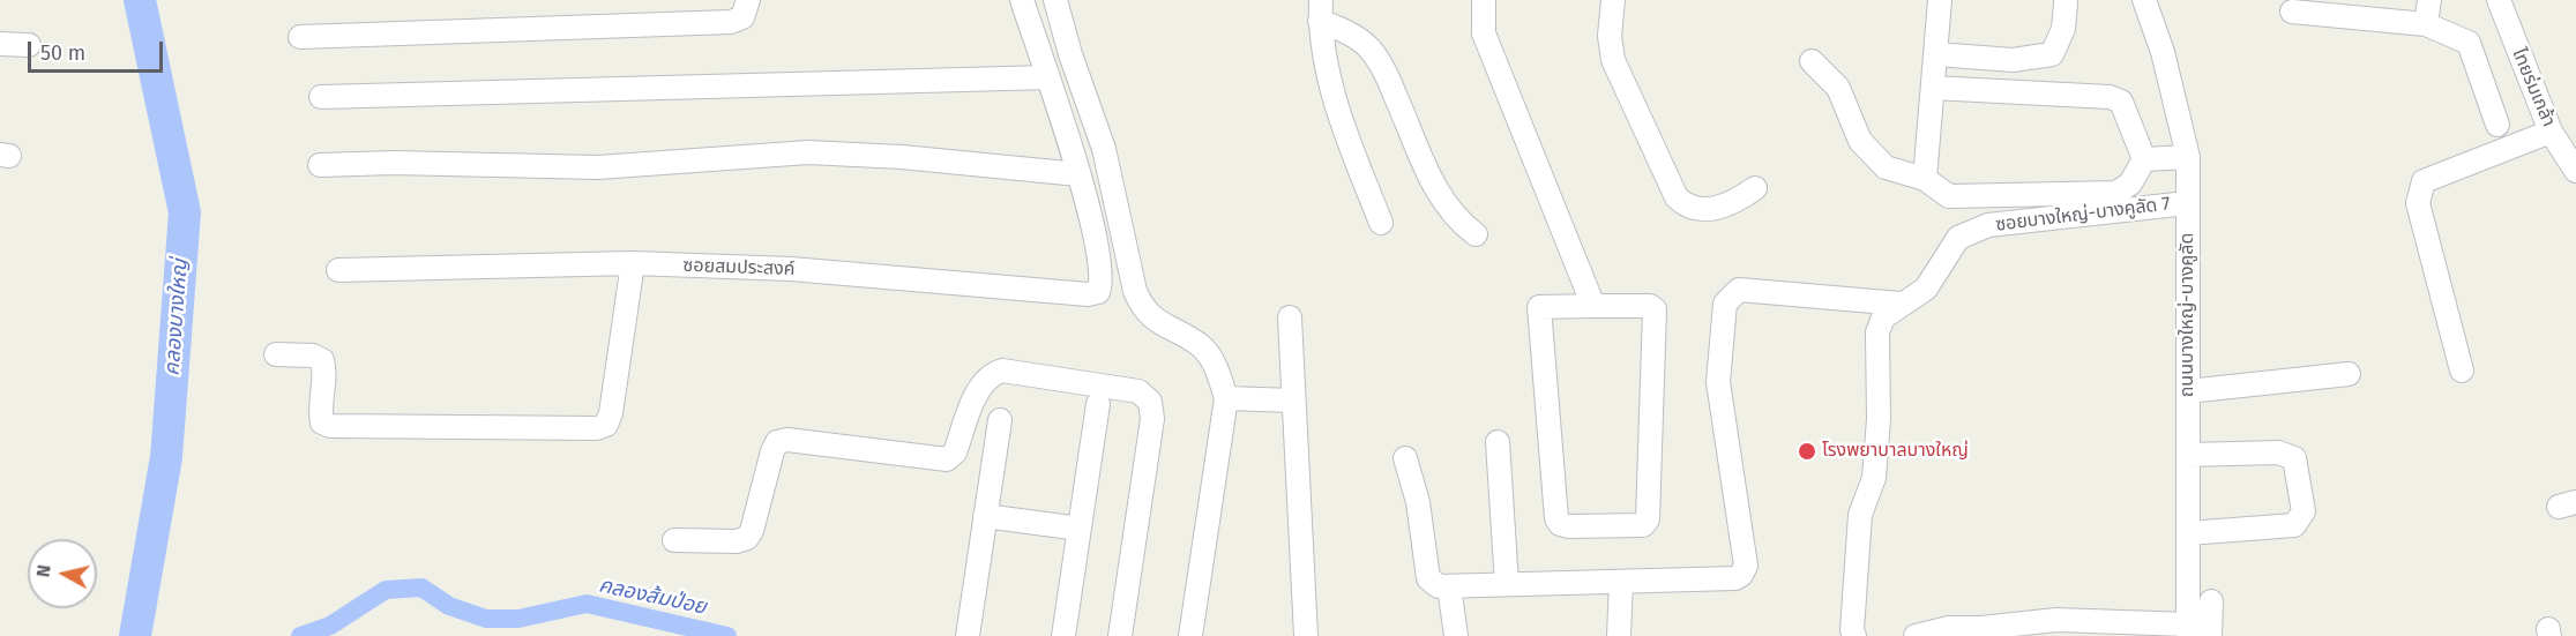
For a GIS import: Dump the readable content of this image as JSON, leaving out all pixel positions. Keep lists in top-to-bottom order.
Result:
{
  "streets": {
    "street": [
      "ไทยร่มเกล้า",
      "ซอยบางใหญ่-บางคูลัด 7",
      "ซอยสมประสงค์",
      "ถนนบางใหญ่-บางคูลัด"
    ]
  },
  "crossings": [
    ["ซอยบางใหญ่-บางคูลัด 7", "ถนนบางใหญ่-บางคูลัด"]
  ],
  "water": ["คลองบางใหญ่", "คลองส้มป่อย"],
  "places": ["โรงพยาบาลบางใหญ่"],
  "scale_bar": "50 m",
  "north": "left"
}
